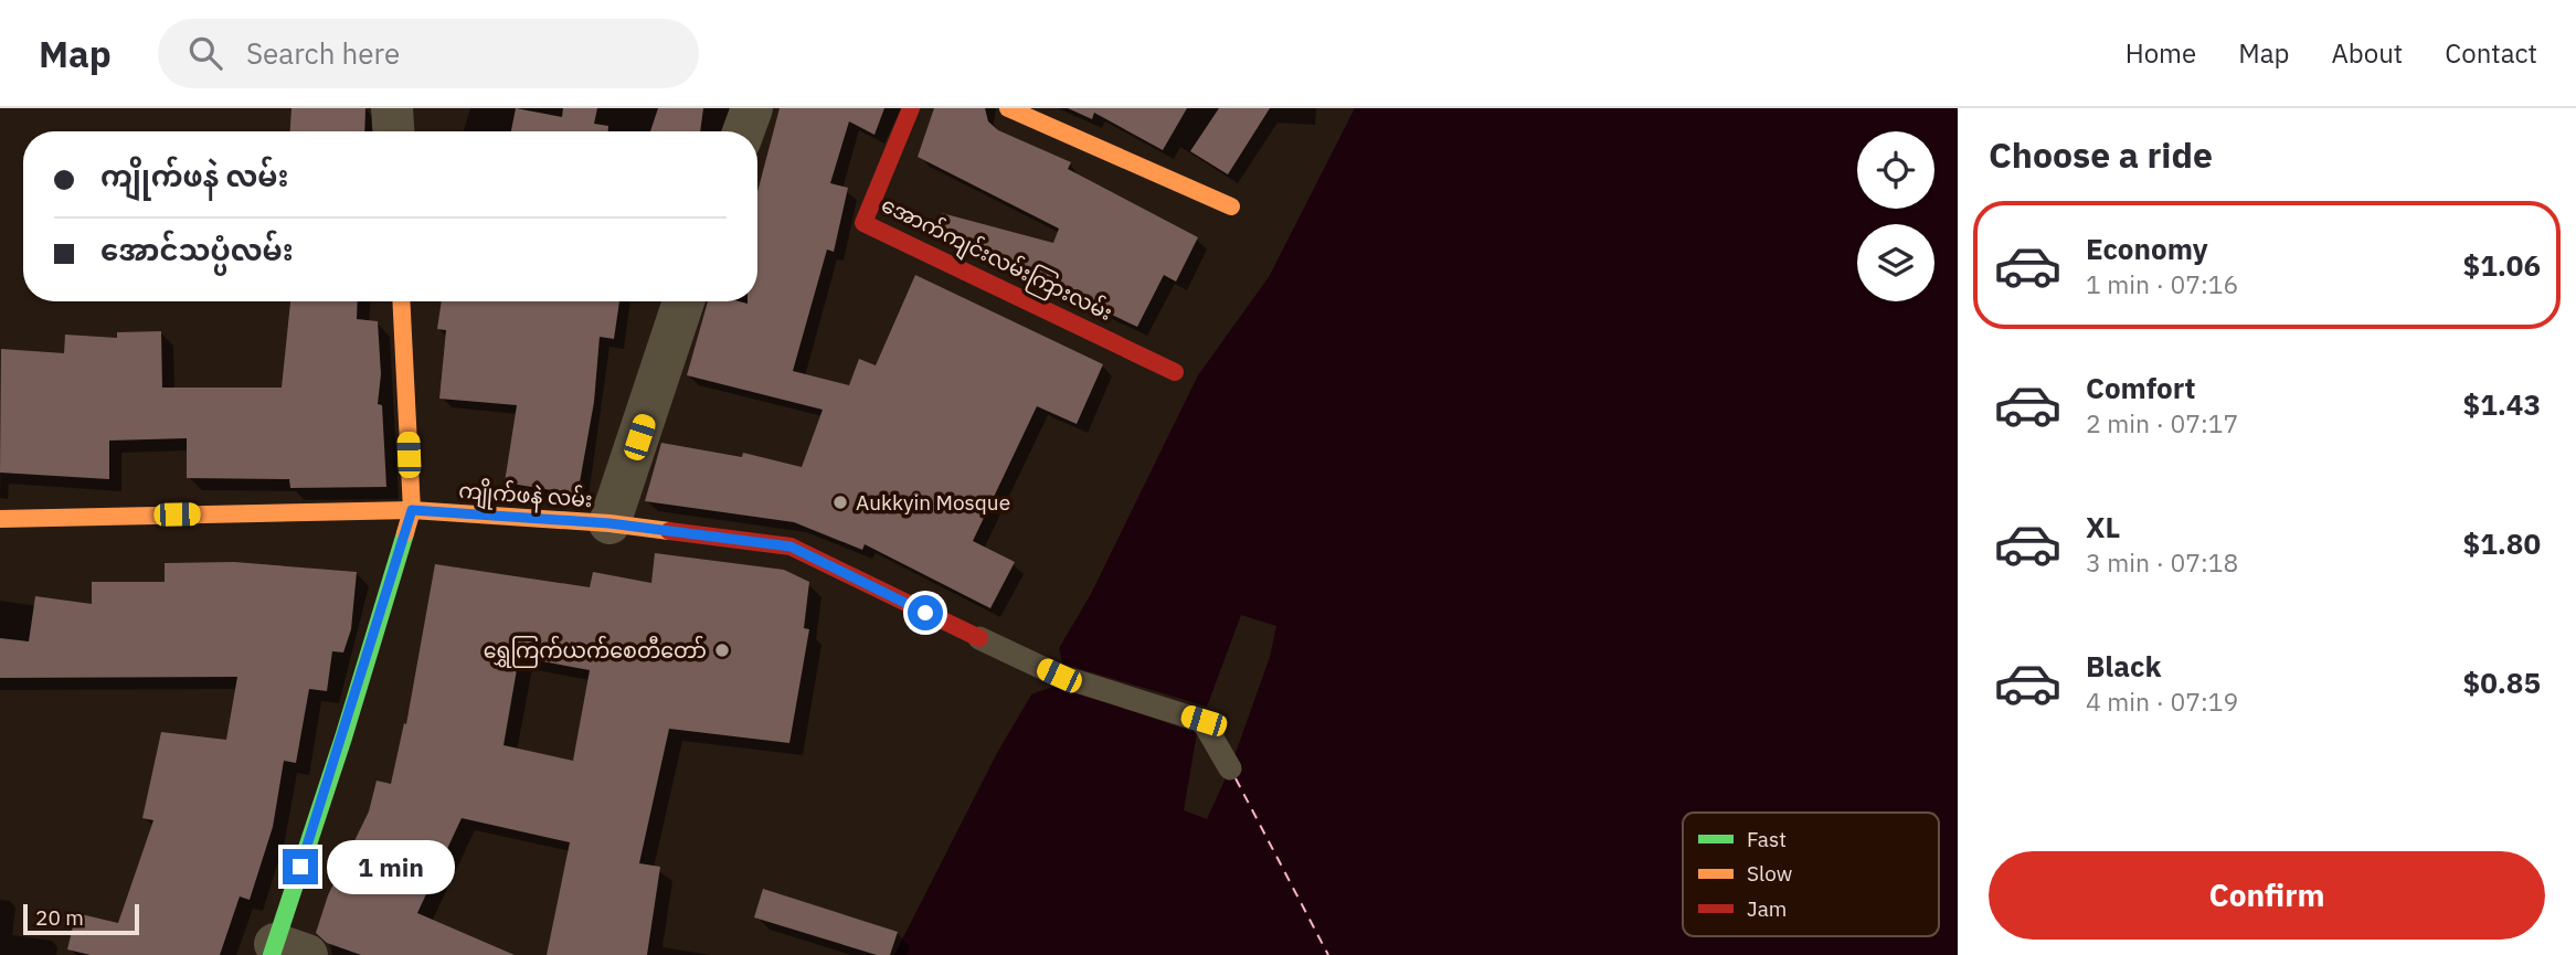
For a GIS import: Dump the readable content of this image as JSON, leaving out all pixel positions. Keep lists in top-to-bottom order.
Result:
{
  "streets": {
    "street": ["အောက်ကျင်းလမ်းကြားလမ်း", "ကျိုက်ဖနဲ လမ်း"]
  },
  "places": ["Aukkyin Mosque", "ရွှေကြက်ယက်စေတီတော်"],
  "legend": ["Fast", "Slow", "Jam"],
  "scale_bar": "20 m",
  "page": {
    "header": "Map",
    "search": "Search here",
    "nav": [
      "Home",
      "Map",
      "About",
      "Contact"
    ],
    "heading": "Choose a ride",
    "banner": ["ကျိုက်ဖနဲ လမ်း", "အောင်သပ္ပံလမ်း"],
    "list": [
      {
        "name": "Economy",
        "note": "1 min · 07:16",
        "value": "$1.06"
      },
      {
        "name": "Comfort",
        "note": "2 min · 07:17",
        "value": "$1.43"
      },
      {
        "name": "XL",
        "note": "3 min · 07:18",
        "value": "$1.80"
      },
      {
        "name": "Black",
        "note": "4 min · 07:19",
        "value": "$0.85"
      }
    ],
    "buttons": "Confirm",
    "bubble": "1 min",
    "scale": "20 m"
  }
}
